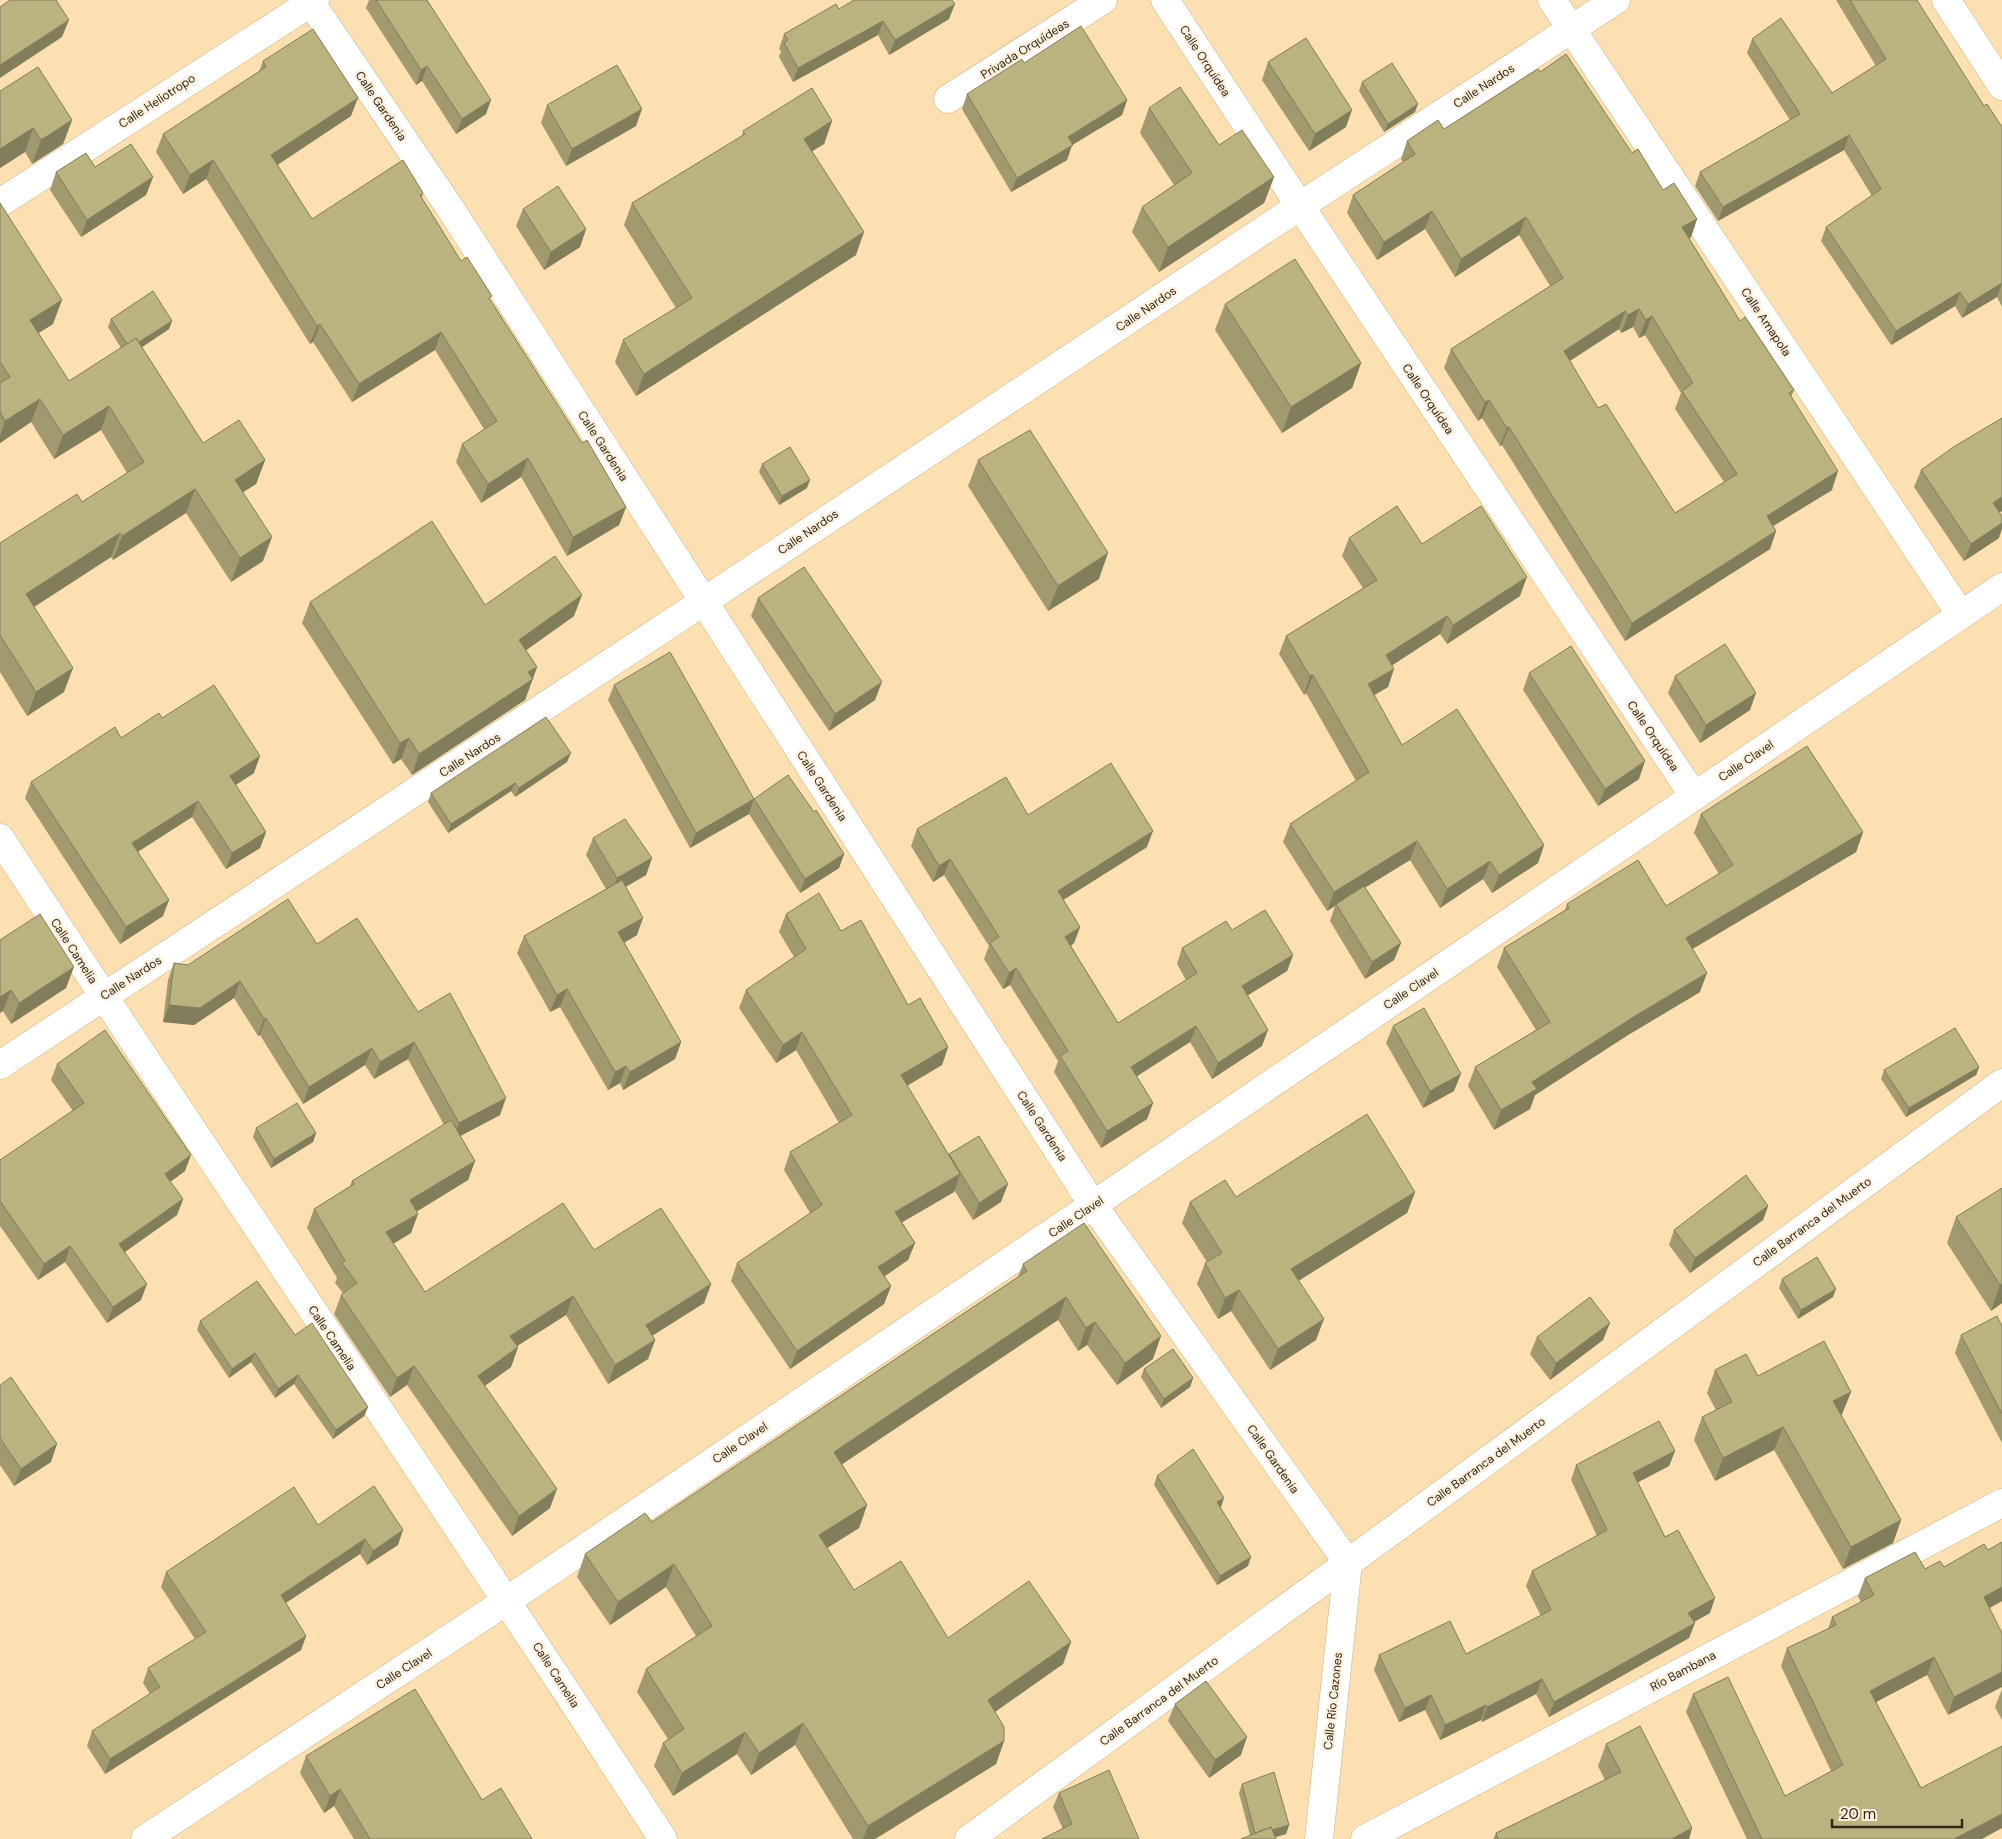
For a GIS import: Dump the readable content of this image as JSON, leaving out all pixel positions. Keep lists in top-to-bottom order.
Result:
{
  "streets": {
    "street": [
      "Privada Orquídeas",
      "Calle Orquídea",
      "Calle Nardos",
      "Calle Heliotropo",
      "Calle Gardenia",
      "Calle Amapola",
      "Calle Clavel",
      "Calle Camelia",
      "Calle Barranca del Muerto",
      "Río Bambana",
      "Calle Río Cazones"
    ]
  },
  "crossings": [
    ["Calle Orquídea", "Calle Nardos"],
    ["Calle Orquídea", "Calle Clavel"],
    ["Calle Nardos", "Calle Gardenia"],
    ["Calle Nardos", "Calle Amapola"],
    ["Calle Nardos", "Calle Camelia"],
    ["Calle Heliotropo", "Calle Gardenia"],
    ["Calle Gardenia", "Calle Clavel"],
    ["Calle Gardenia", "Calle Barranca del Muerto"],
    ["Calle Gardenia", "Calle Río Cazones"],
    ["Calle Amapola", "Calle Clavel"],
    ["Calle Clavel", "Calle Camelia"],
    ["Calle Barranca del Muerto", "Calle Río Cazones"]
  ],
  "scale_bar": "20 m"
}
